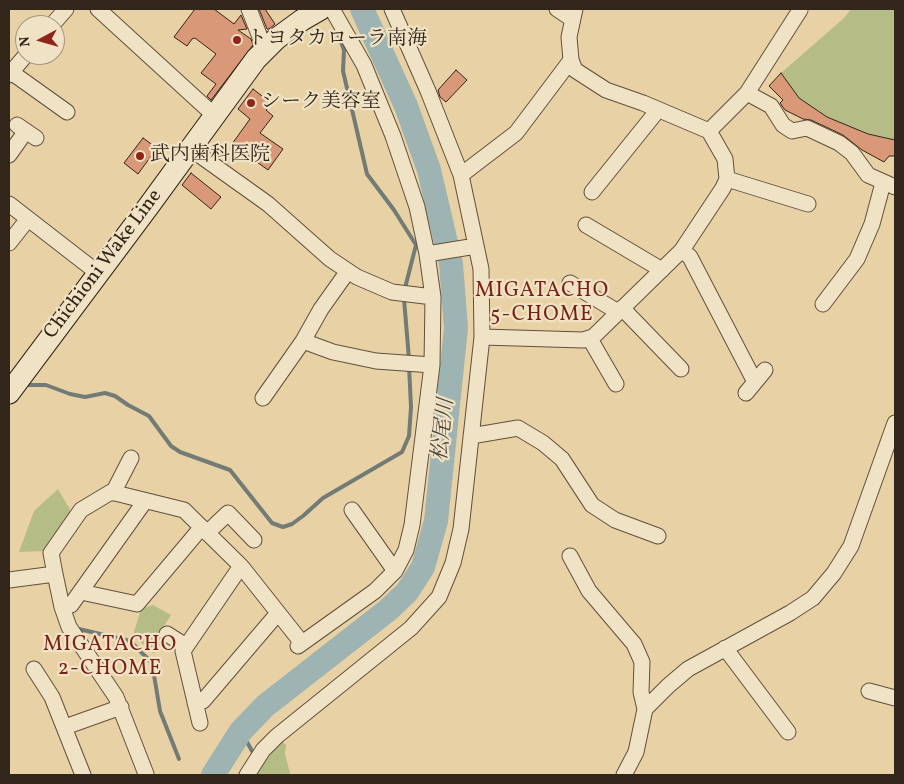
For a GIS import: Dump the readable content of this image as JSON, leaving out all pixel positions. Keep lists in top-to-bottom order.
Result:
{
  "streets": {
    "main road": ["Chichioni Wake Line"]
  },
  "districts": ["MIGATACHO 5-CHOME", "MIGATACHO 2-CHOME"],
  "water": ["松尾川"],
  "places": ["トヨタカローラ南海", "シーク美容室", "武内歯科医院"],
  "north": "left"
}
